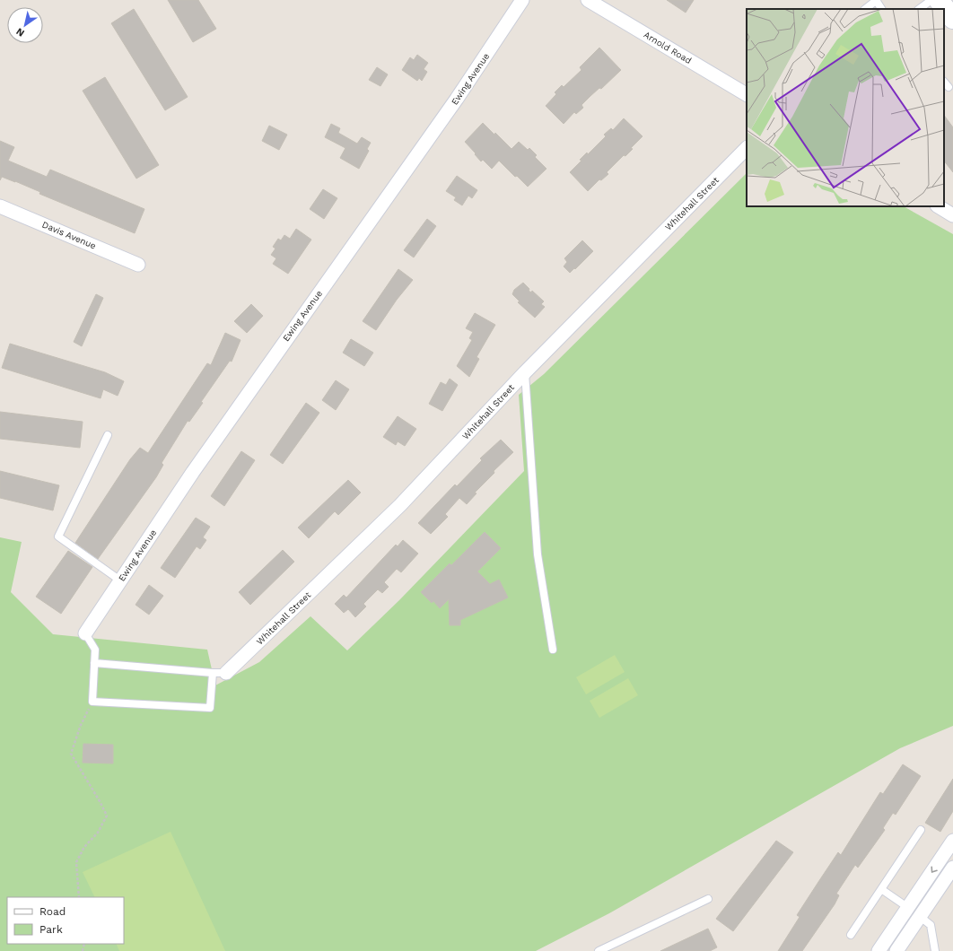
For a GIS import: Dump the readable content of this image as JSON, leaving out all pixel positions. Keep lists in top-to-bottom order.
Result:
{
  "streets": {
    "street": [
      "Arnold Road",
      "Ewing Avenue",
      "Whitehall Street",
      "Davis Avenue"
    ]
  },
  "legend": ["Road", "Park"],
  "north": "bottom left"
}
